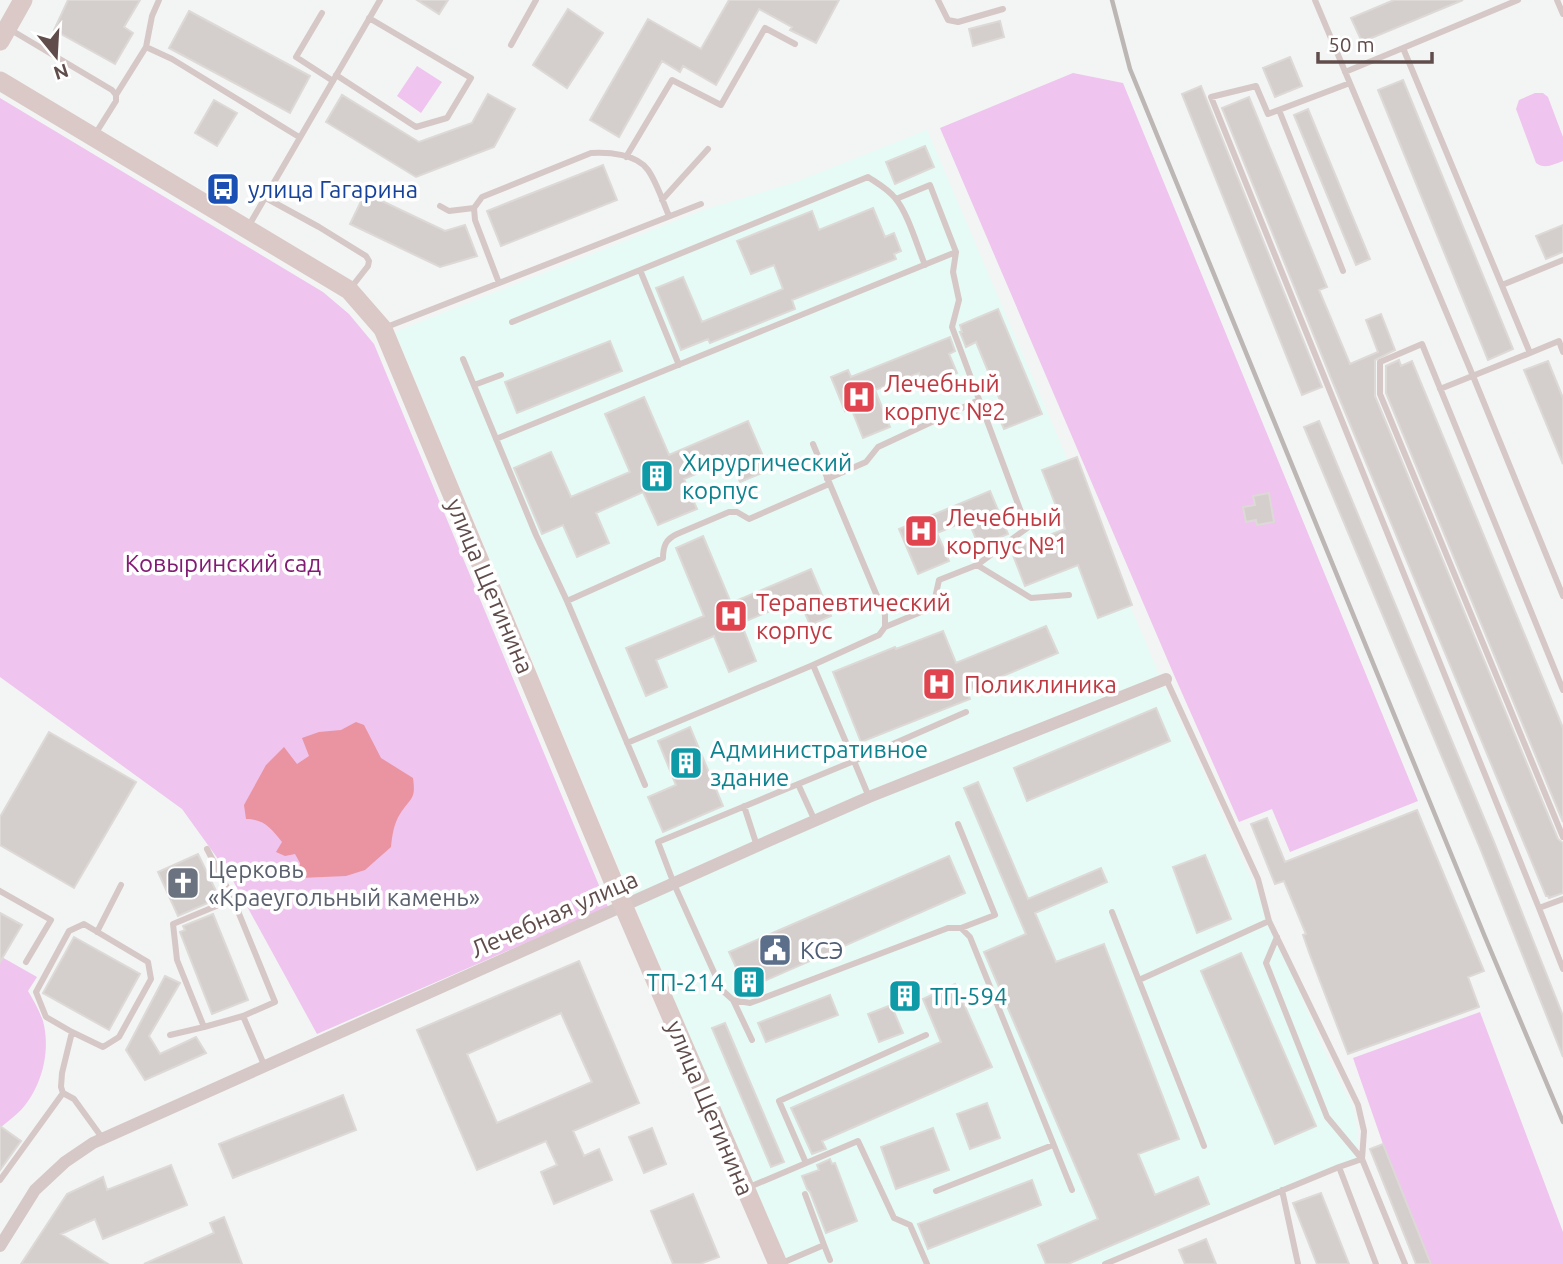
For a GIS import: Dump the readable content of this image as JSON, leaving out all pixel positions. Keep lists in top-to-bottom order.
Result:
{
  "streets": {
    "street": ["улица Щетинина", "Лечебная улица"]
  },
  "crossings": [
    ["улица Щетинина", "Лечебная улица"]
  ],
  "parks": ["Ковыринский сад"],
  "places": {
    "bus stop": ["улица Гагарина"],
    "hospital": [
      "Лечебный корпус №2",
      "Лечебный корпус №1",
      "Терапевтический корпус",
      "Поликлиника"
    ],
    "building": [
      "Хирургический корпус",
      "Административное здание",
      "ТП-214",
      "ТП-594"
    ],
    "church": ["Церковь «Краеугольный камень»"],
    "public building": ["КСЭ"]
  },
  "scale_bar": "50 m",
  "north": "bottom"
}
